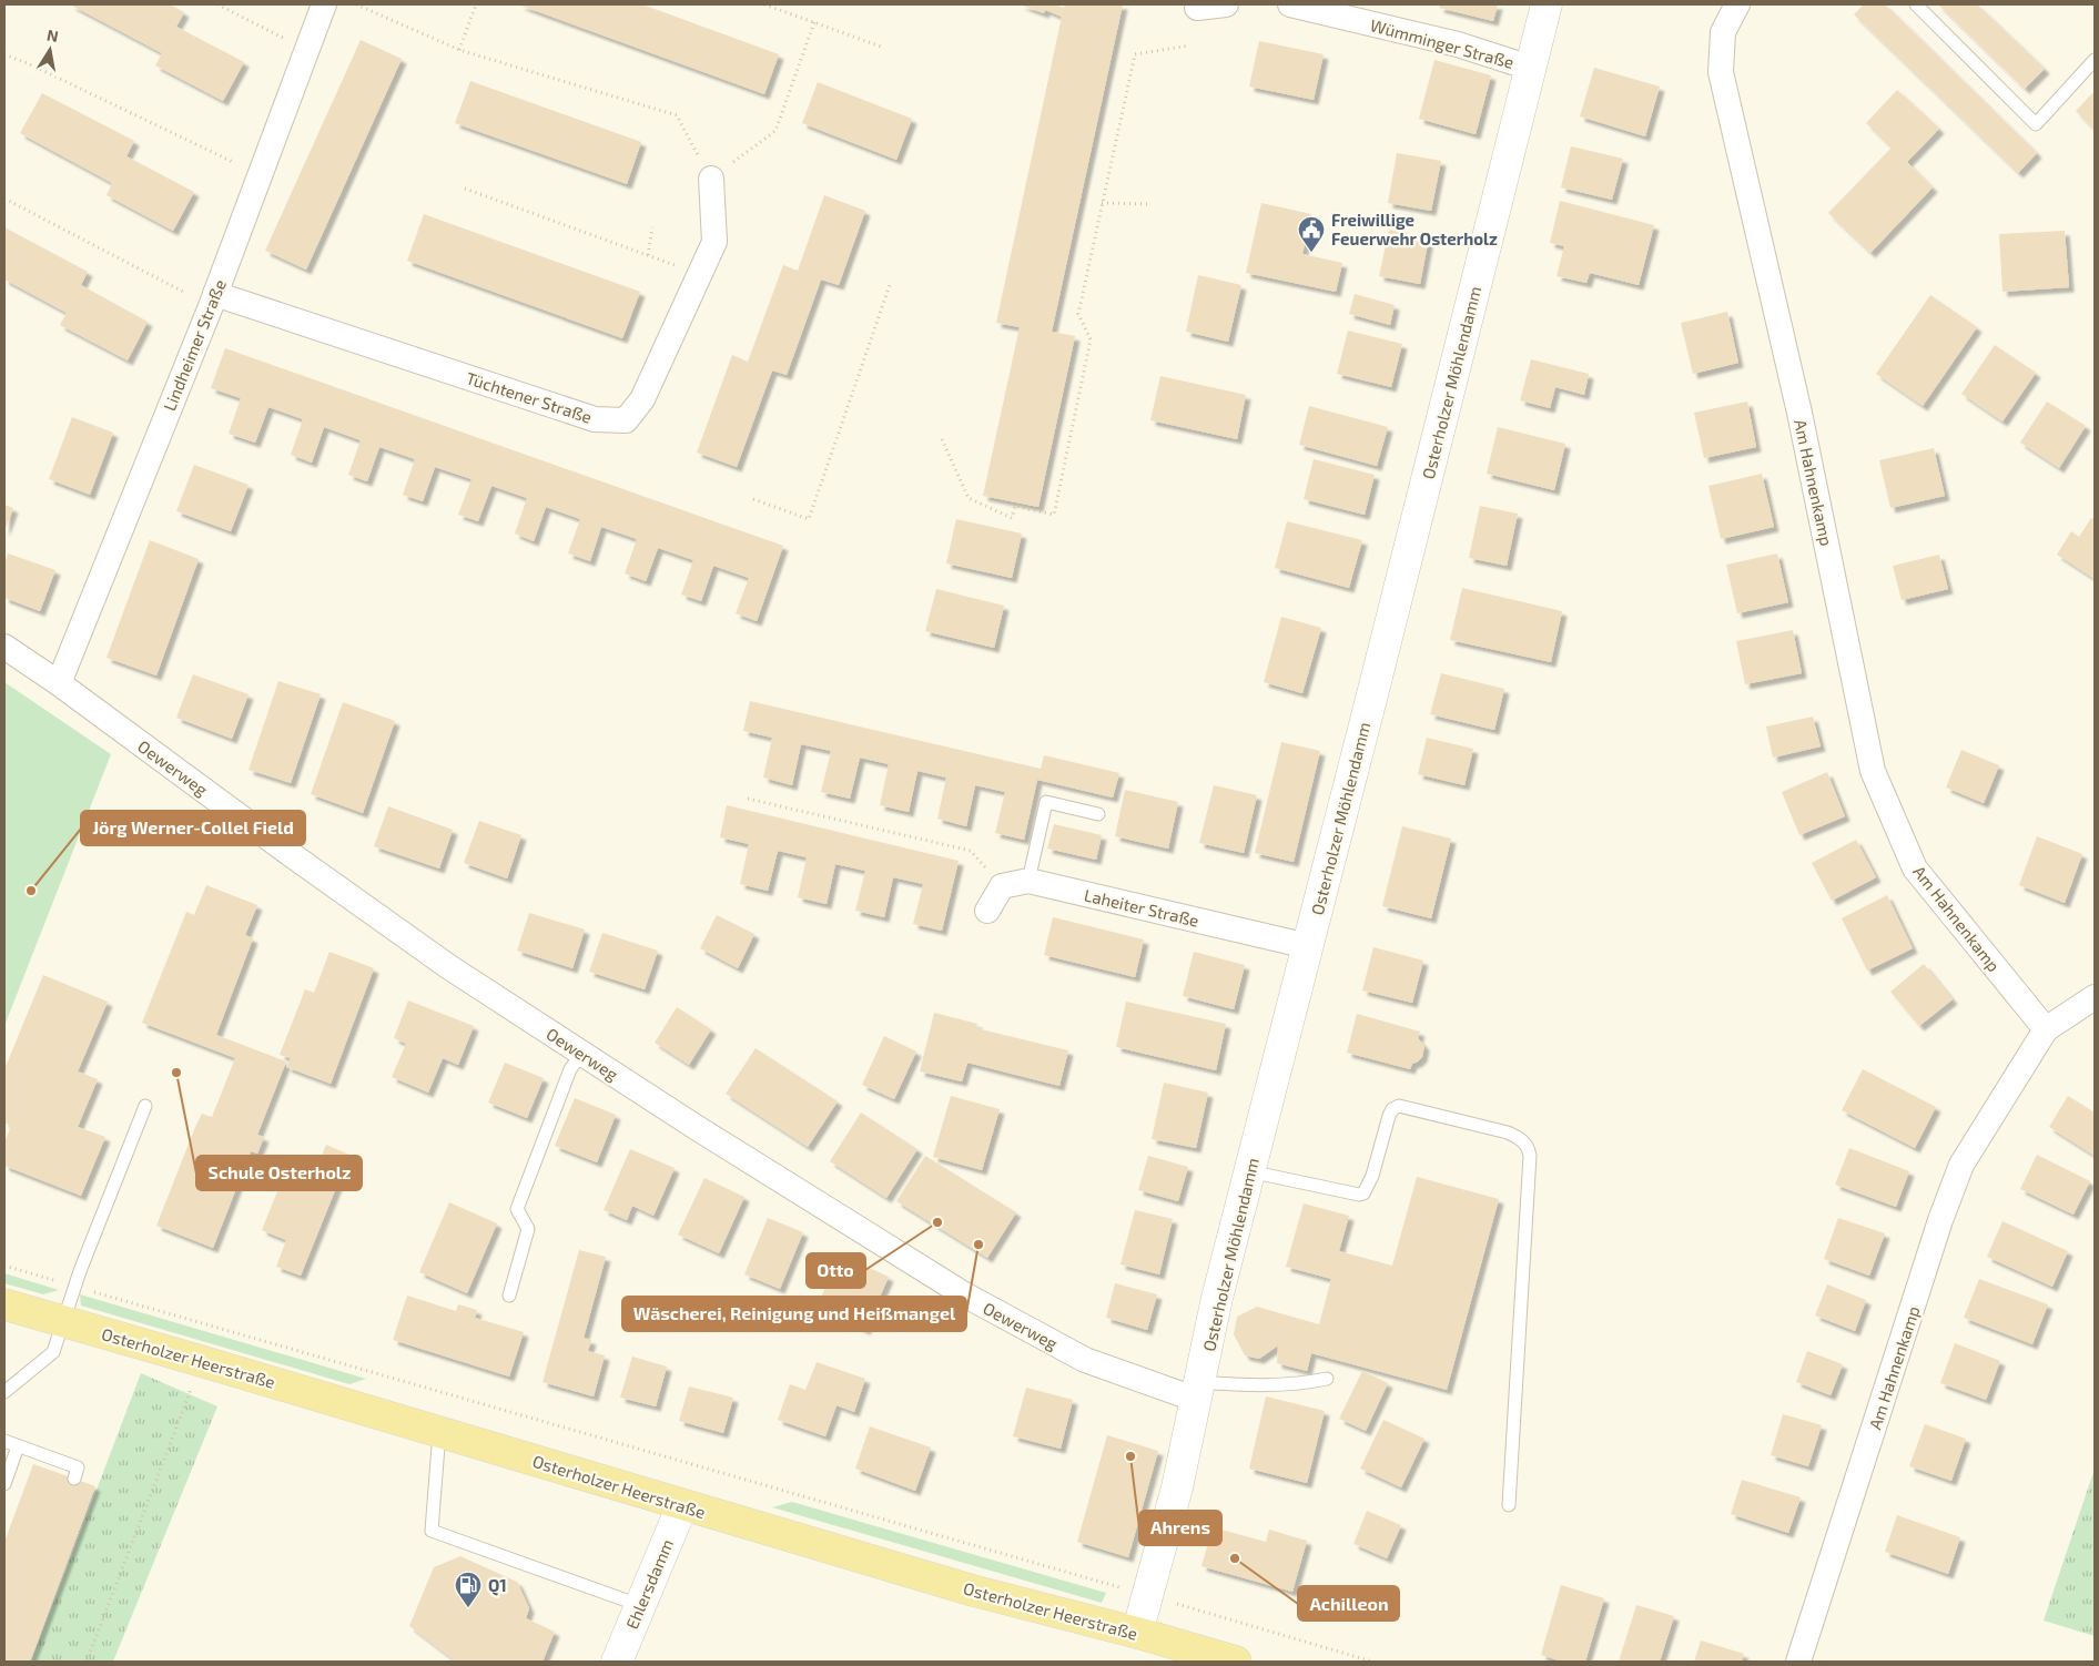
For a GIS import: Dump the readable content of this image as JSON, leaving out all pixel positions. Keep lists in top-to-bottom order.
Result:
{
  "streets": {
    "main road": ["Osterholzer Möhlendamm", "Osterholzer Heerstraße", "Ehlersdamm"],
    "street": [
      "Wümminger Straße",
      "Lindheimer Straße",
      "Tüchtener Straße",
      "Am Hahnenkamp",
      "Oewerweg",
      "Laheiter Straße"
    ]
  },
  "crossings": [
    ["Wümminger Straße", "Osterholzer Möhlendamm"],
    ["Lindheimer Straße", "Tüchtener Straße"],
    ["Lindheimer Straße", "Oewerweg"],
    ["Osterholzer Möhlendamm", "Oewerweg"],
    ["Osterholzer Möhlendamm", "Laheiter Straße"],
    ["Osterholzer Möhlendamm", "Osterholzer Heerstraße"],
    ["Osterholzer Heerstraße", "Ehlersdamm"]
  ],
  "places": {
    "public building": ["Freiwillige Feuerwehr Osterholz"],
    "other": [
      "Jörg Werner-Collel Field",
      "Schule Osterholz",
      "Otto",
      "Wäscherei, Reinigung und Heißmangel",
      "Ahrens",
      "Achilleon"
    ],
    "fuel station": ["Q1"]
  },
  "north": "top"
}
